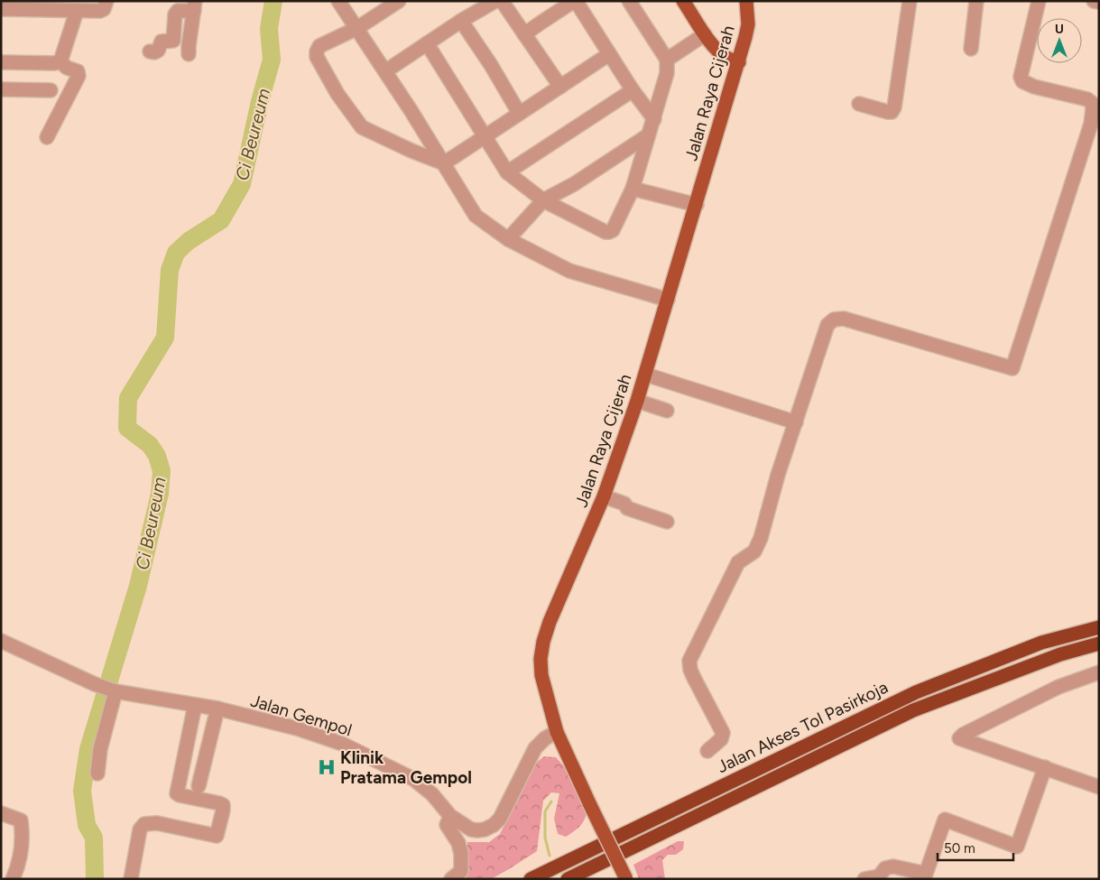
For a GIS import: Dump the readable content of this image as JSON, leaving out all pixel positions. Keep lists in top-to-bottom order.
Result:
{
  "streets": {
    "highway": ["Jalan Akses Tol Pasirkoja"],
    "main road": ["Jalan Raya Cijerah"],
    "street": ["Jalan Gempol"]
  },
  "crossings": [
    ["Jalan Raya Cijerah", "Jalan Gempol"]
  ],
  "water": ["Ci Beureum"],
  "places": {
    "hospital": ["Klinik Pratama Gempol"]
  },
  "scale_bar": "50 m",
  "north": "top"
}
